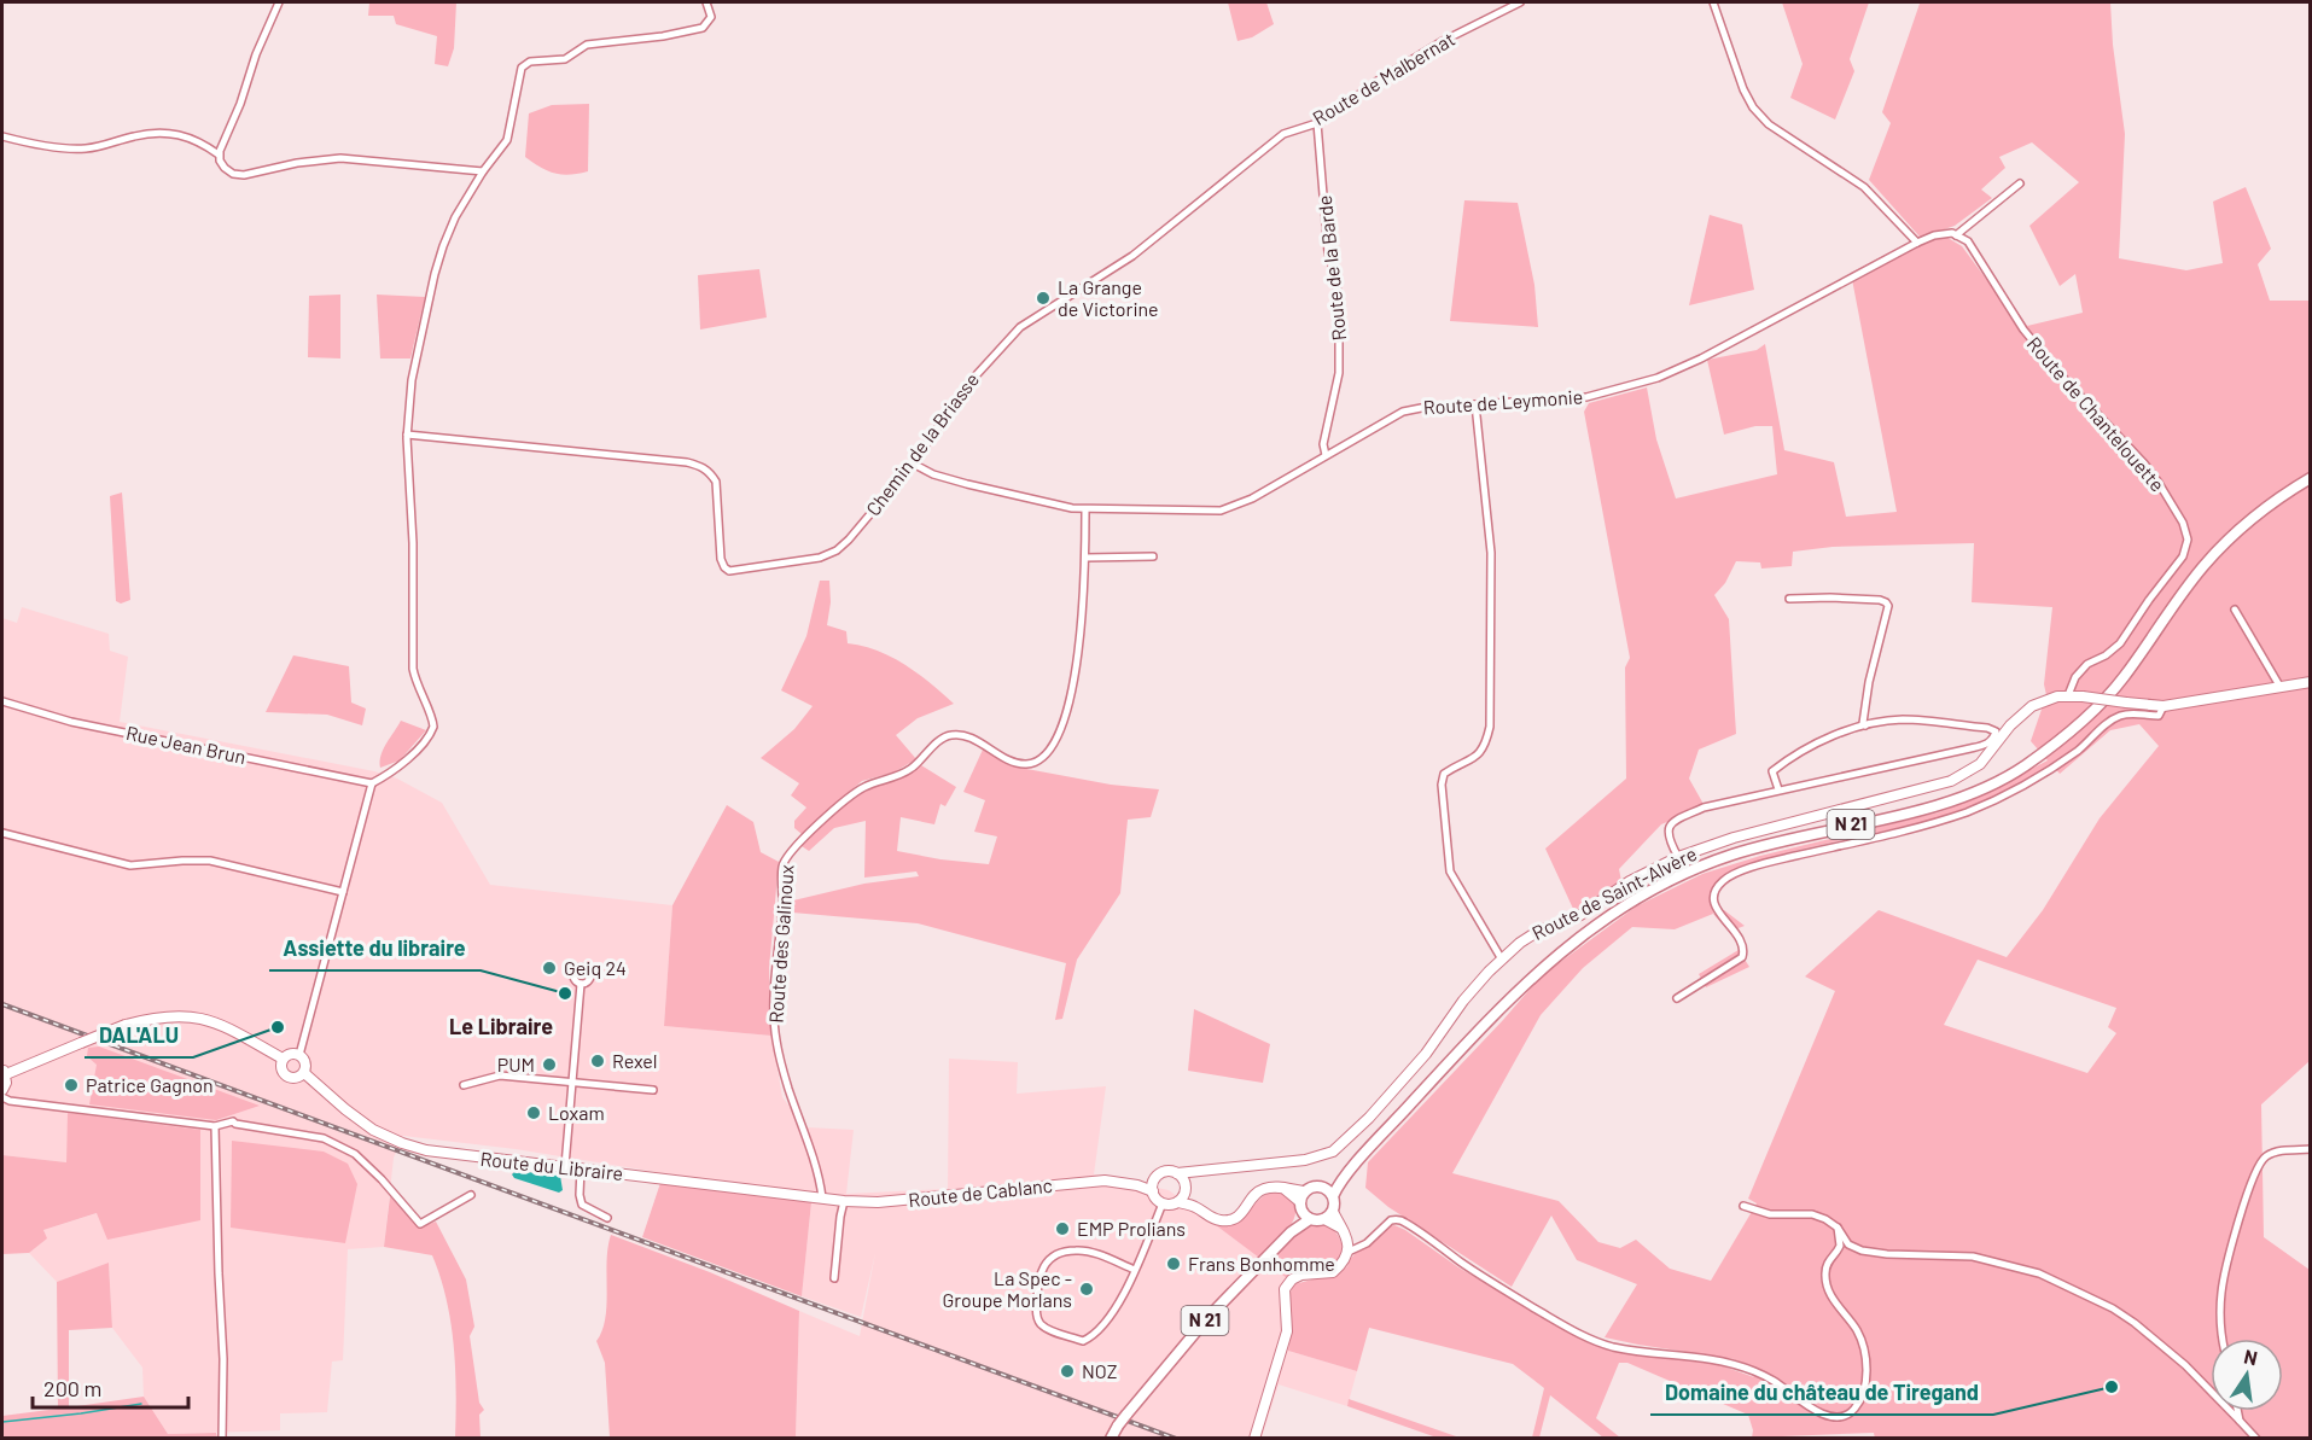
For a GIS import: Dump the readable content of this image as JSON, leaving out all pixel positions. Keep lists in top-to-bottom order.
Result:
{
  "streets": {
    "main road": [
      "N 21",
      "Route de Saint-Alvère",
      "Route du Libraire",
      "Route de Cablanc"
    ],
    "street": [
      "Route de Malbernat",
      "Route de la Barde",
      "Route de Leymonie",
      "Route de Chantelouette",
      "Chemin de la Briasse",
      "Rue Jean Brun",
      "Route des Galinoux"
    ]
  },
  "crossings": [
    ["Route de Malbernat", "Route de la Barde"],
    ["Route de Malbernat", "Chemin de la Briasse"],
    ["Route de la Barde", "Route de Leymonie"],
    ["Route de Leymonie", "Chemin de la Briasse"],
    ["Route de Leymonie", "Route des Galinoux"],
    ["Route de Chantelouette", "Route de Saint-Alvère"],
    ["Route des Galinoux", "Route du Libraire"],
    ["Route des Galinoux", "Route de Cablanc"],
    ["Route du Libraire", "Route de Cablanc"]
  ],
  "districts": ["Le Libraire"],
  "places": [
    "La Grange de Victorine",
    "Geiq 24",
    "Assiette du libraire",
    "DAL'ALU",
    "Rexel",
    "PUM",
    "Patrice Gagnon",
    "Loxam",
    "EMP Prolians",
    "Frans Bonhomme",
    "La Spec - Groupe Morlans",
    "NOZ",
    "Domaine du château de Tiregand"
  ],
  "scale_bar": "200 m",
  "north": "top"
}
